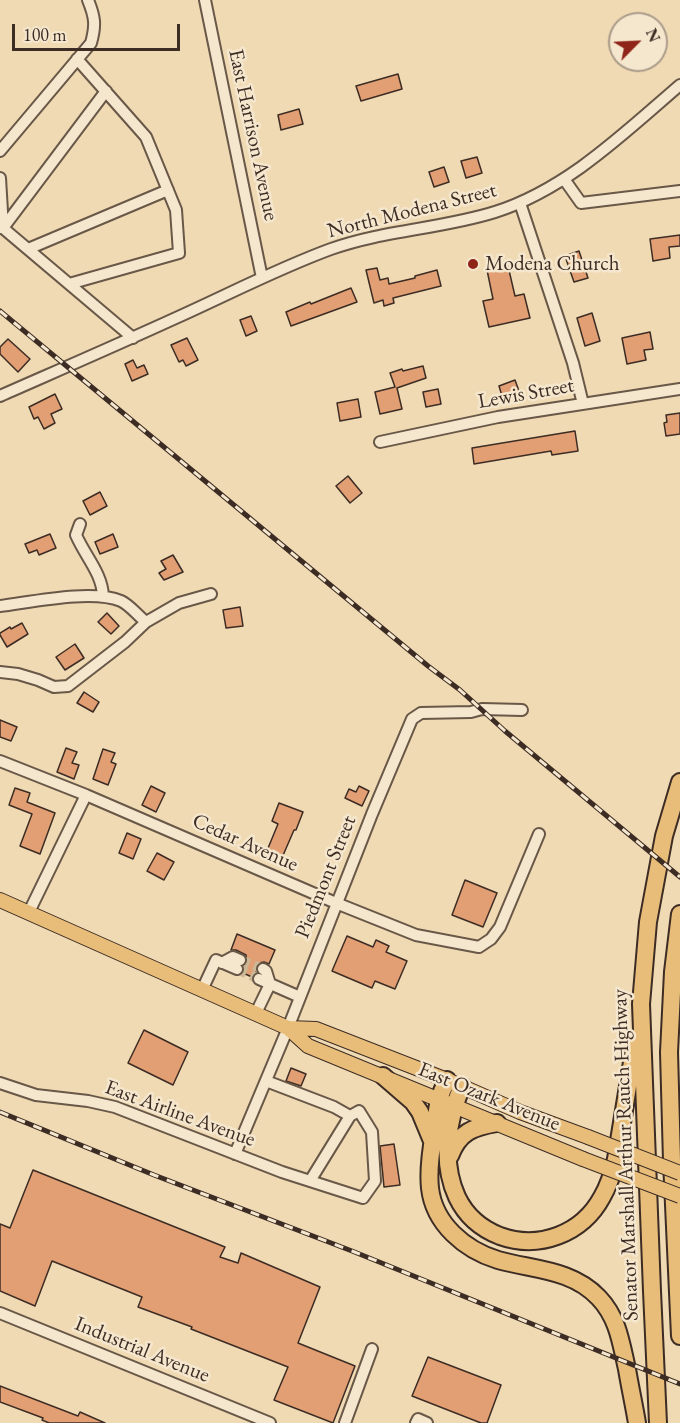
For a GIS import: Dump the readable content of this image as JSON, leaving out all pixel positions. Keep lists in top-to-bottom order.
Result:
{
  "streets": {
    "highway": ["Senator Marshall Arthur Rauch Highway"],
    "main road": ["East Ozark Avenue"],
    "street": [
      "East Harrison Avenue",
      "North Modena Street",
      "Lewis Street",
      "Cedar Avenue",
      "Piedmont Street",
      "East Airline Avenue",
      "Industrial Avenue"
    ]
  },
  "crossings": [
    ["East Harrison Avenue", "North Modena Street"],
    ["Cedar Avenue", "Piedmont Street"],
    ["Piedmont Street", "East Ozark Avenue"],
    ["Piedmont Street", "East Airline Avenue"],
    ["East Ozark Avenue", "Senator Marshall Arthur Rauch Highway"]
  ],
  "places": ["Modena Church"],
  "scale_bar": "100 m",
  "north": "top right"
}
